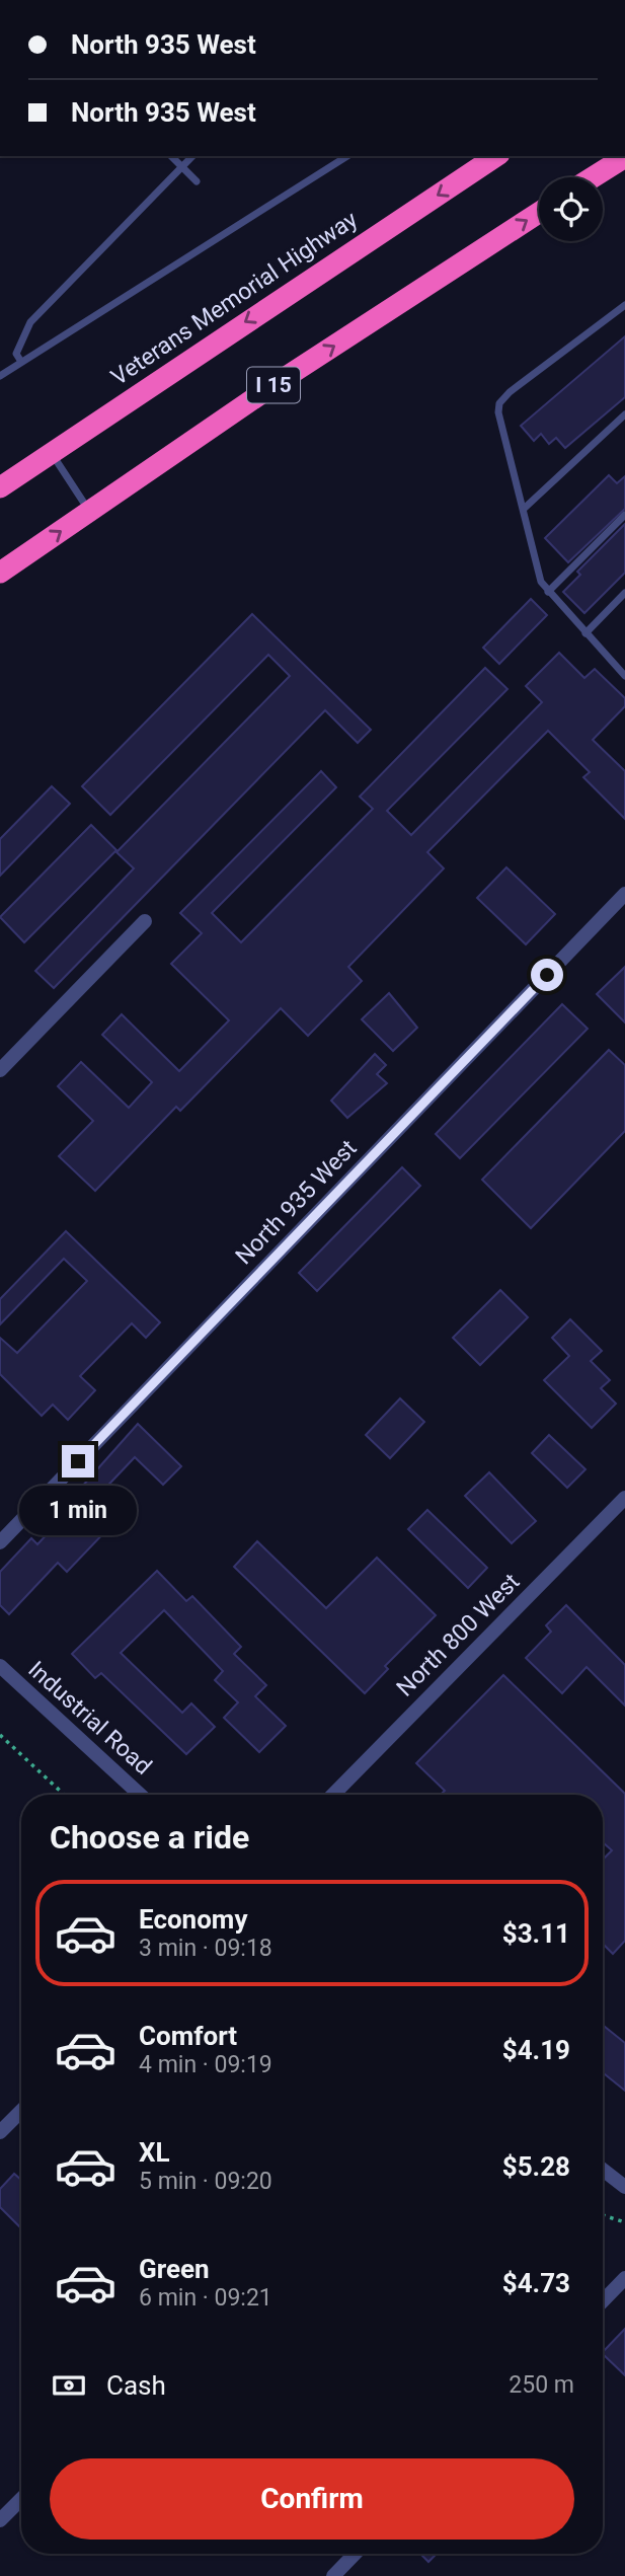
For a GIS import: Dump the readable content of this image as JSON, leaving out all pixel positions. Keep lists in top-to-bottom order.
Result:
{
  "streets": {
    "highway": ["Veterans Memorial Highway", "I 15"],
    "street": ["North 935 West", "North 800 West", "Industrial Road"]
  },
  "page": {
    "banner": ["North 935 West", "North 935 West"],
    "bubble": "1 min",
    "heading": "Choose a ride",
    "list": [
      {
        "name": "Economy",
        "note": "3 min · 09:18",
        "value": "$3.11"
      },
      {
        "name": "Comfort",
        "note": "4 min · 09:19",
        "value": "$4.19"
      },
      {
        "name": "XL",
        "note": "5 min · 09:20",
        "value": "$5.28"
      },
      {
        "name": "Green",
        "note": "6 min · 09:21",
        "value": "$4.73"
      }
    ],
    "pay": ["Cash", "250 m"],
    "buttons": "Confirm"
  }
}
